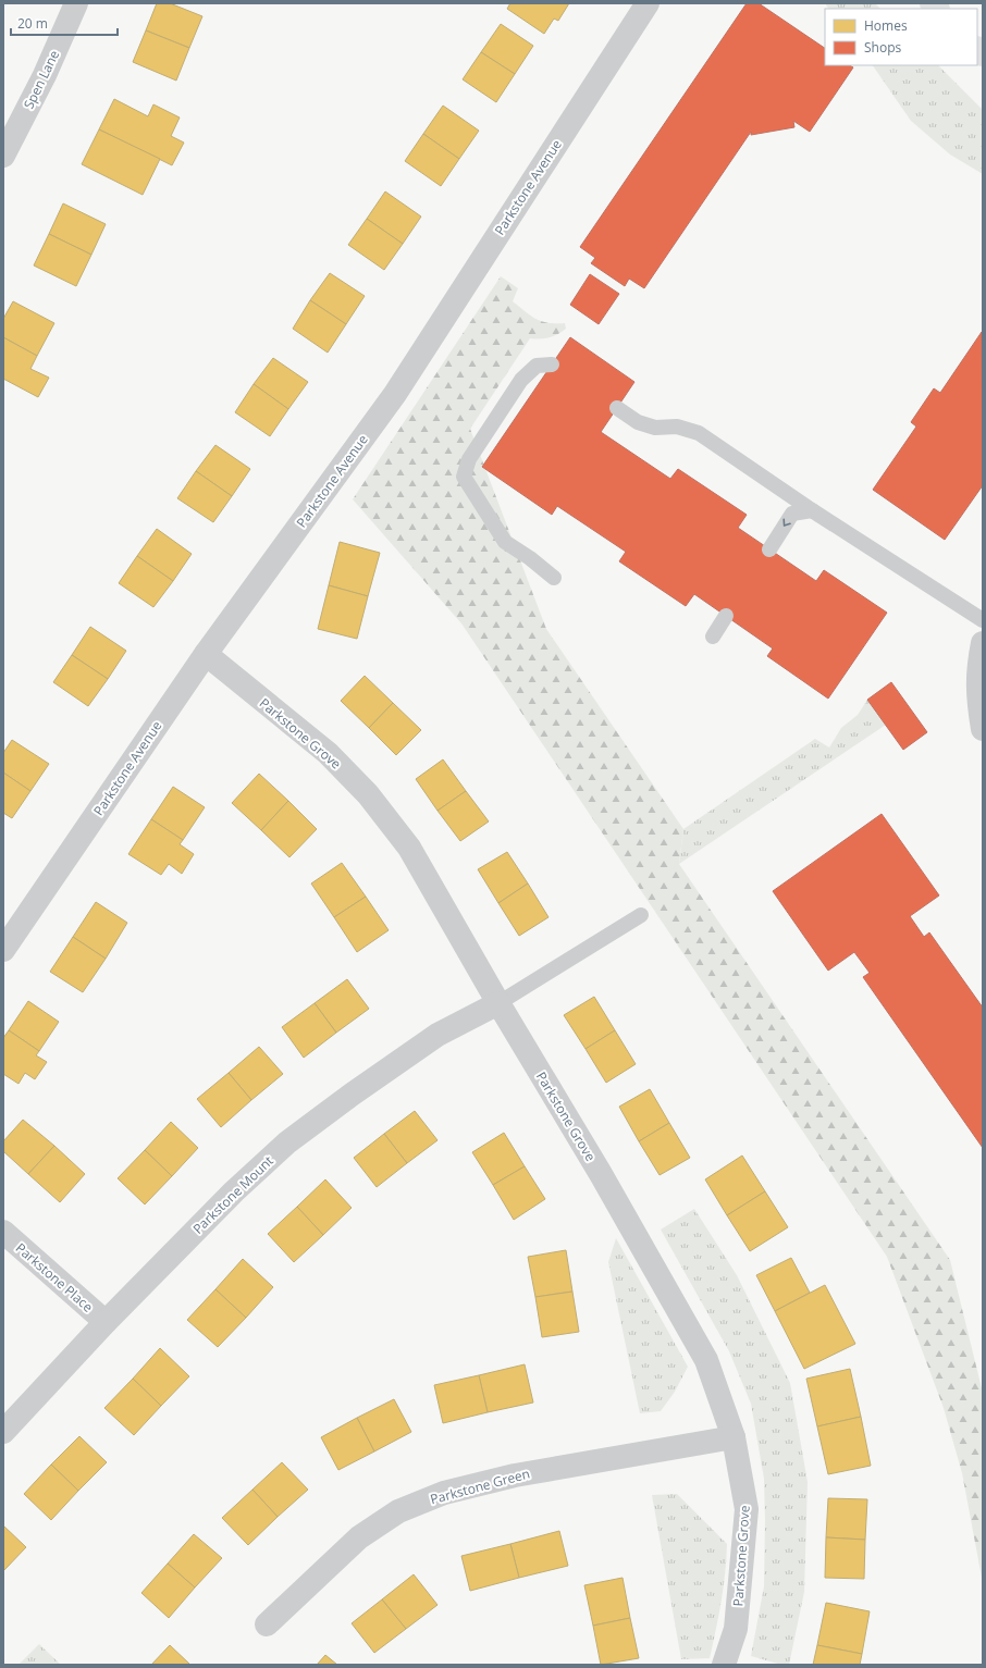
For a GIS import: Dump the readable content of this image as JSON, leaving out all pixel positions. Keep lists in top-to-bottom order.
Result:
{
  "streets": {
    "street": [
      "Spen Lane",
      "Parkstone Avenue",
      "Parkstone Grove",
      "Parkstone Mount",
      "Parkstone Place",
      "Parkstone Green"
    ]
  },
  "crossings": [
    ["Parkstone Avenue", "Parkstone Grove"],
    ["Parkstone Grove", "Parkstone Mount"],
    ["Parkstone Grove", "Parkstone Green"],
    ["Parkstone Mount", "Parkstone Place"]
  ],
  "legend": ["Homes", "Shops"],
  "scale_bar": "20 m"
}
